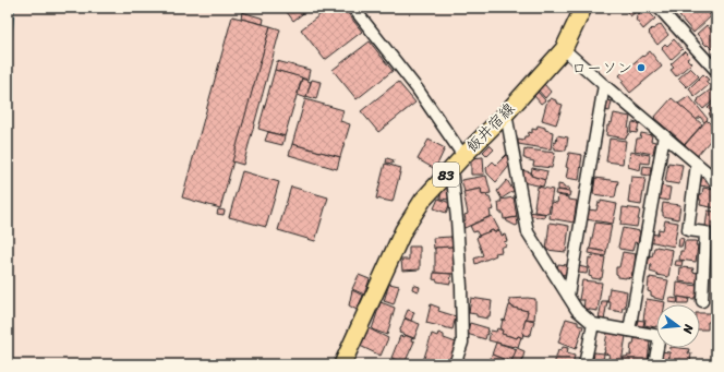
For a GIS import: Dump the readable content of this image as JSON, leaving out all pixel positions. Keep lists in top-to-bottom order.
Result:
{
  "streets": {
    "main road": ["飯井宿線", "83"]
  },
  "places": ["ローソン"],
  "north": "right"
}
